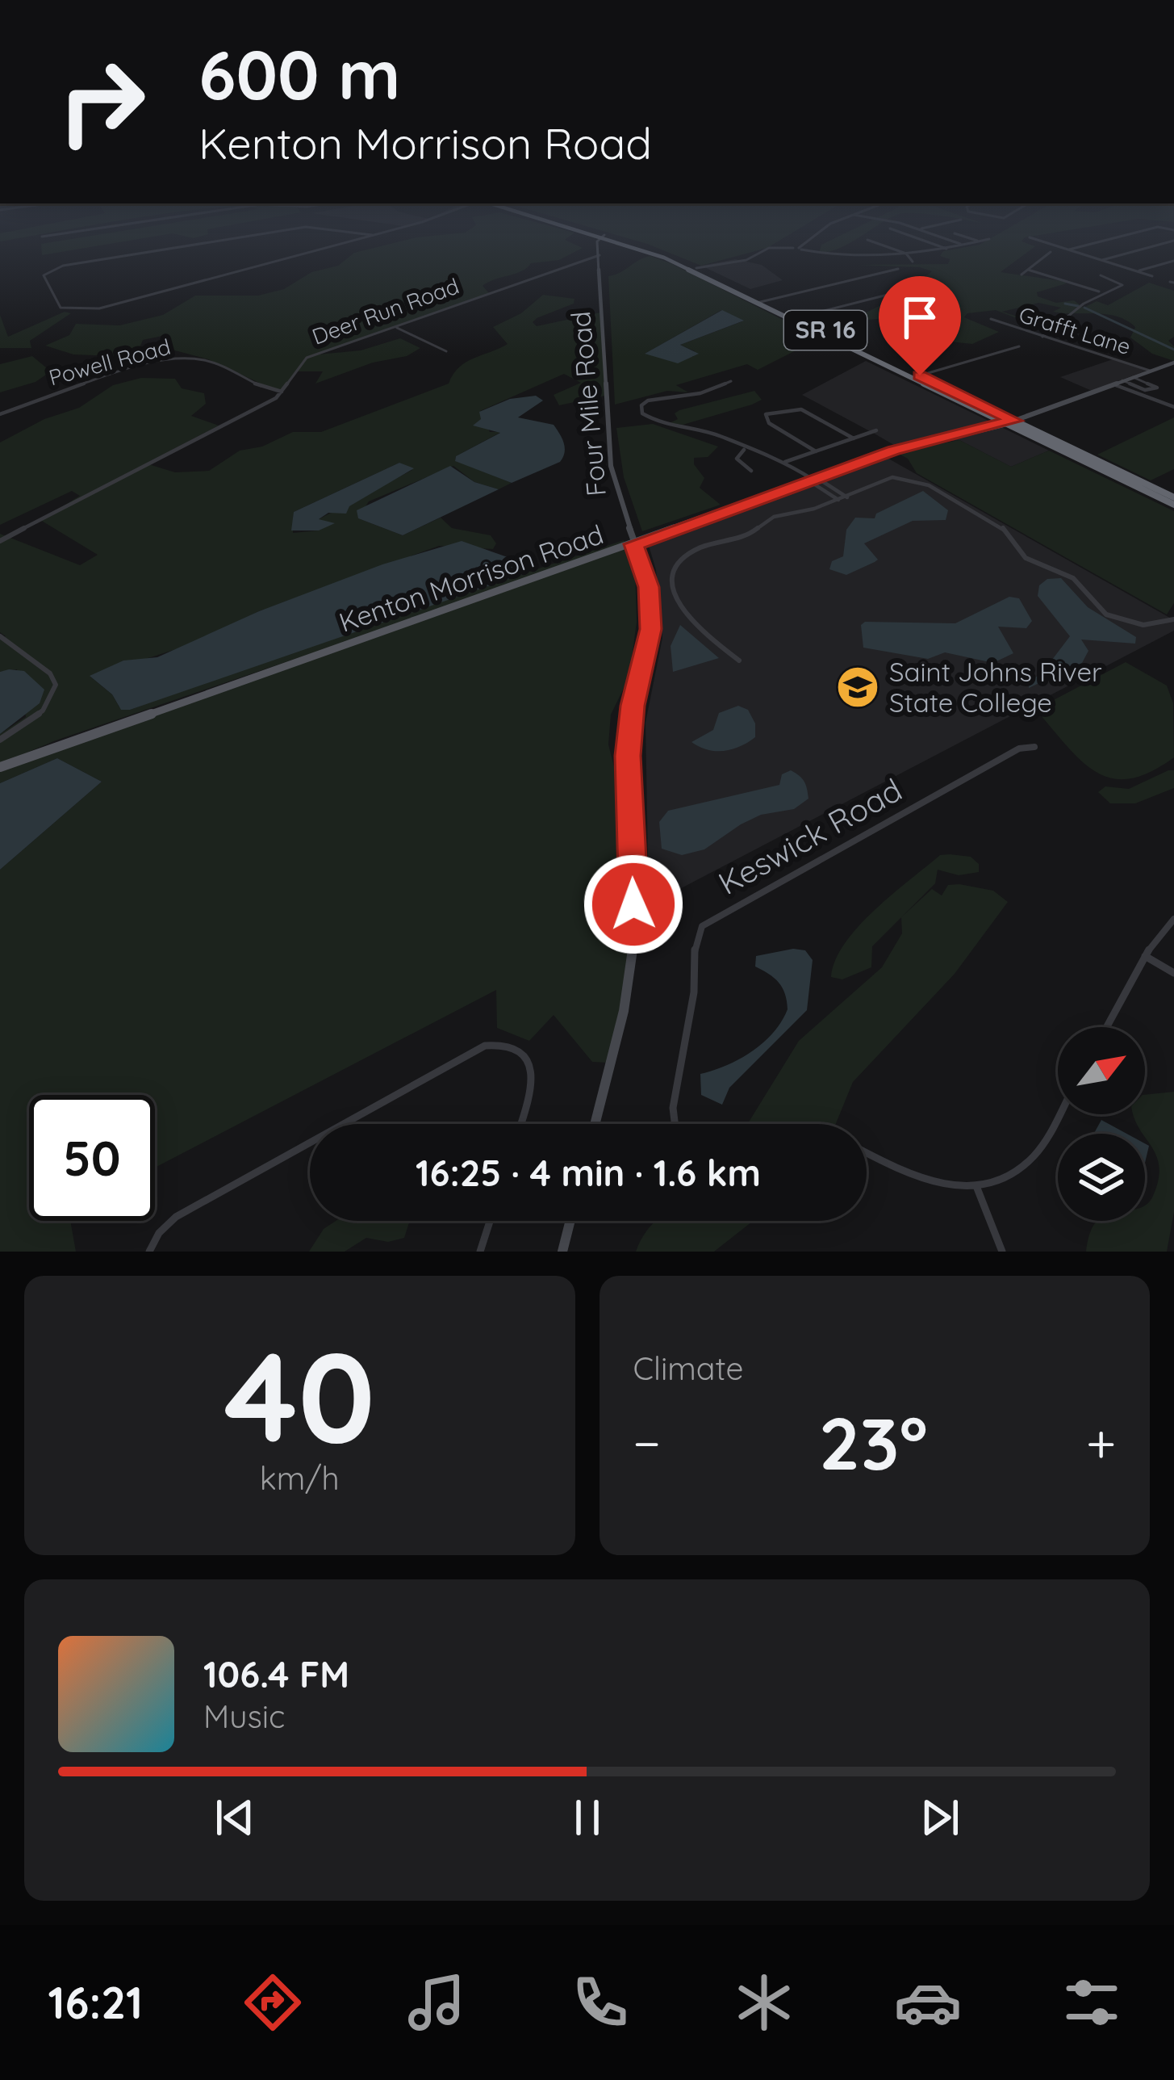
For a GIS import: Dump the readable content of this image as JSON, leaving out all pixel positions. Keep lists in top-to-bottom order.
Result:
{
  "streets": {
    "highway": ["SR 16"],
    "main road": ["Four Mile Road", "Kenton Morrison Road"],
    "street": [
      "Deer Run Road",
      "Grafft Lane",
      "Powell Road",
      "Keswick Road"
    ]
  },
  "crossings": [
    ["Deer Run Road", "Powell Road"],
    ["Deer Run Road", "Four Mile Road"],
    ["SR 16", "Kenton Morrison Road"],
    ["Four Mile Road", "Kenton Morrison Road"]
  ],
  "places": {
    "school or university": ["Saint Johns River State College"]
  },
  "north": "top right",
  "page": {
    "turn": ["600 m", "Kenton Morrison Road"],
    "limit": "50",
    "trip": "16:25 · 4 min · 1.6 km",
    "tile": [
      ["40", "km/h"],
      "Climate"
    ],
    "heat": ["−", "23°", "+"],
    "song": ["106.4 FM", "Music"],
    "tabs": "16:21"
  }
}
